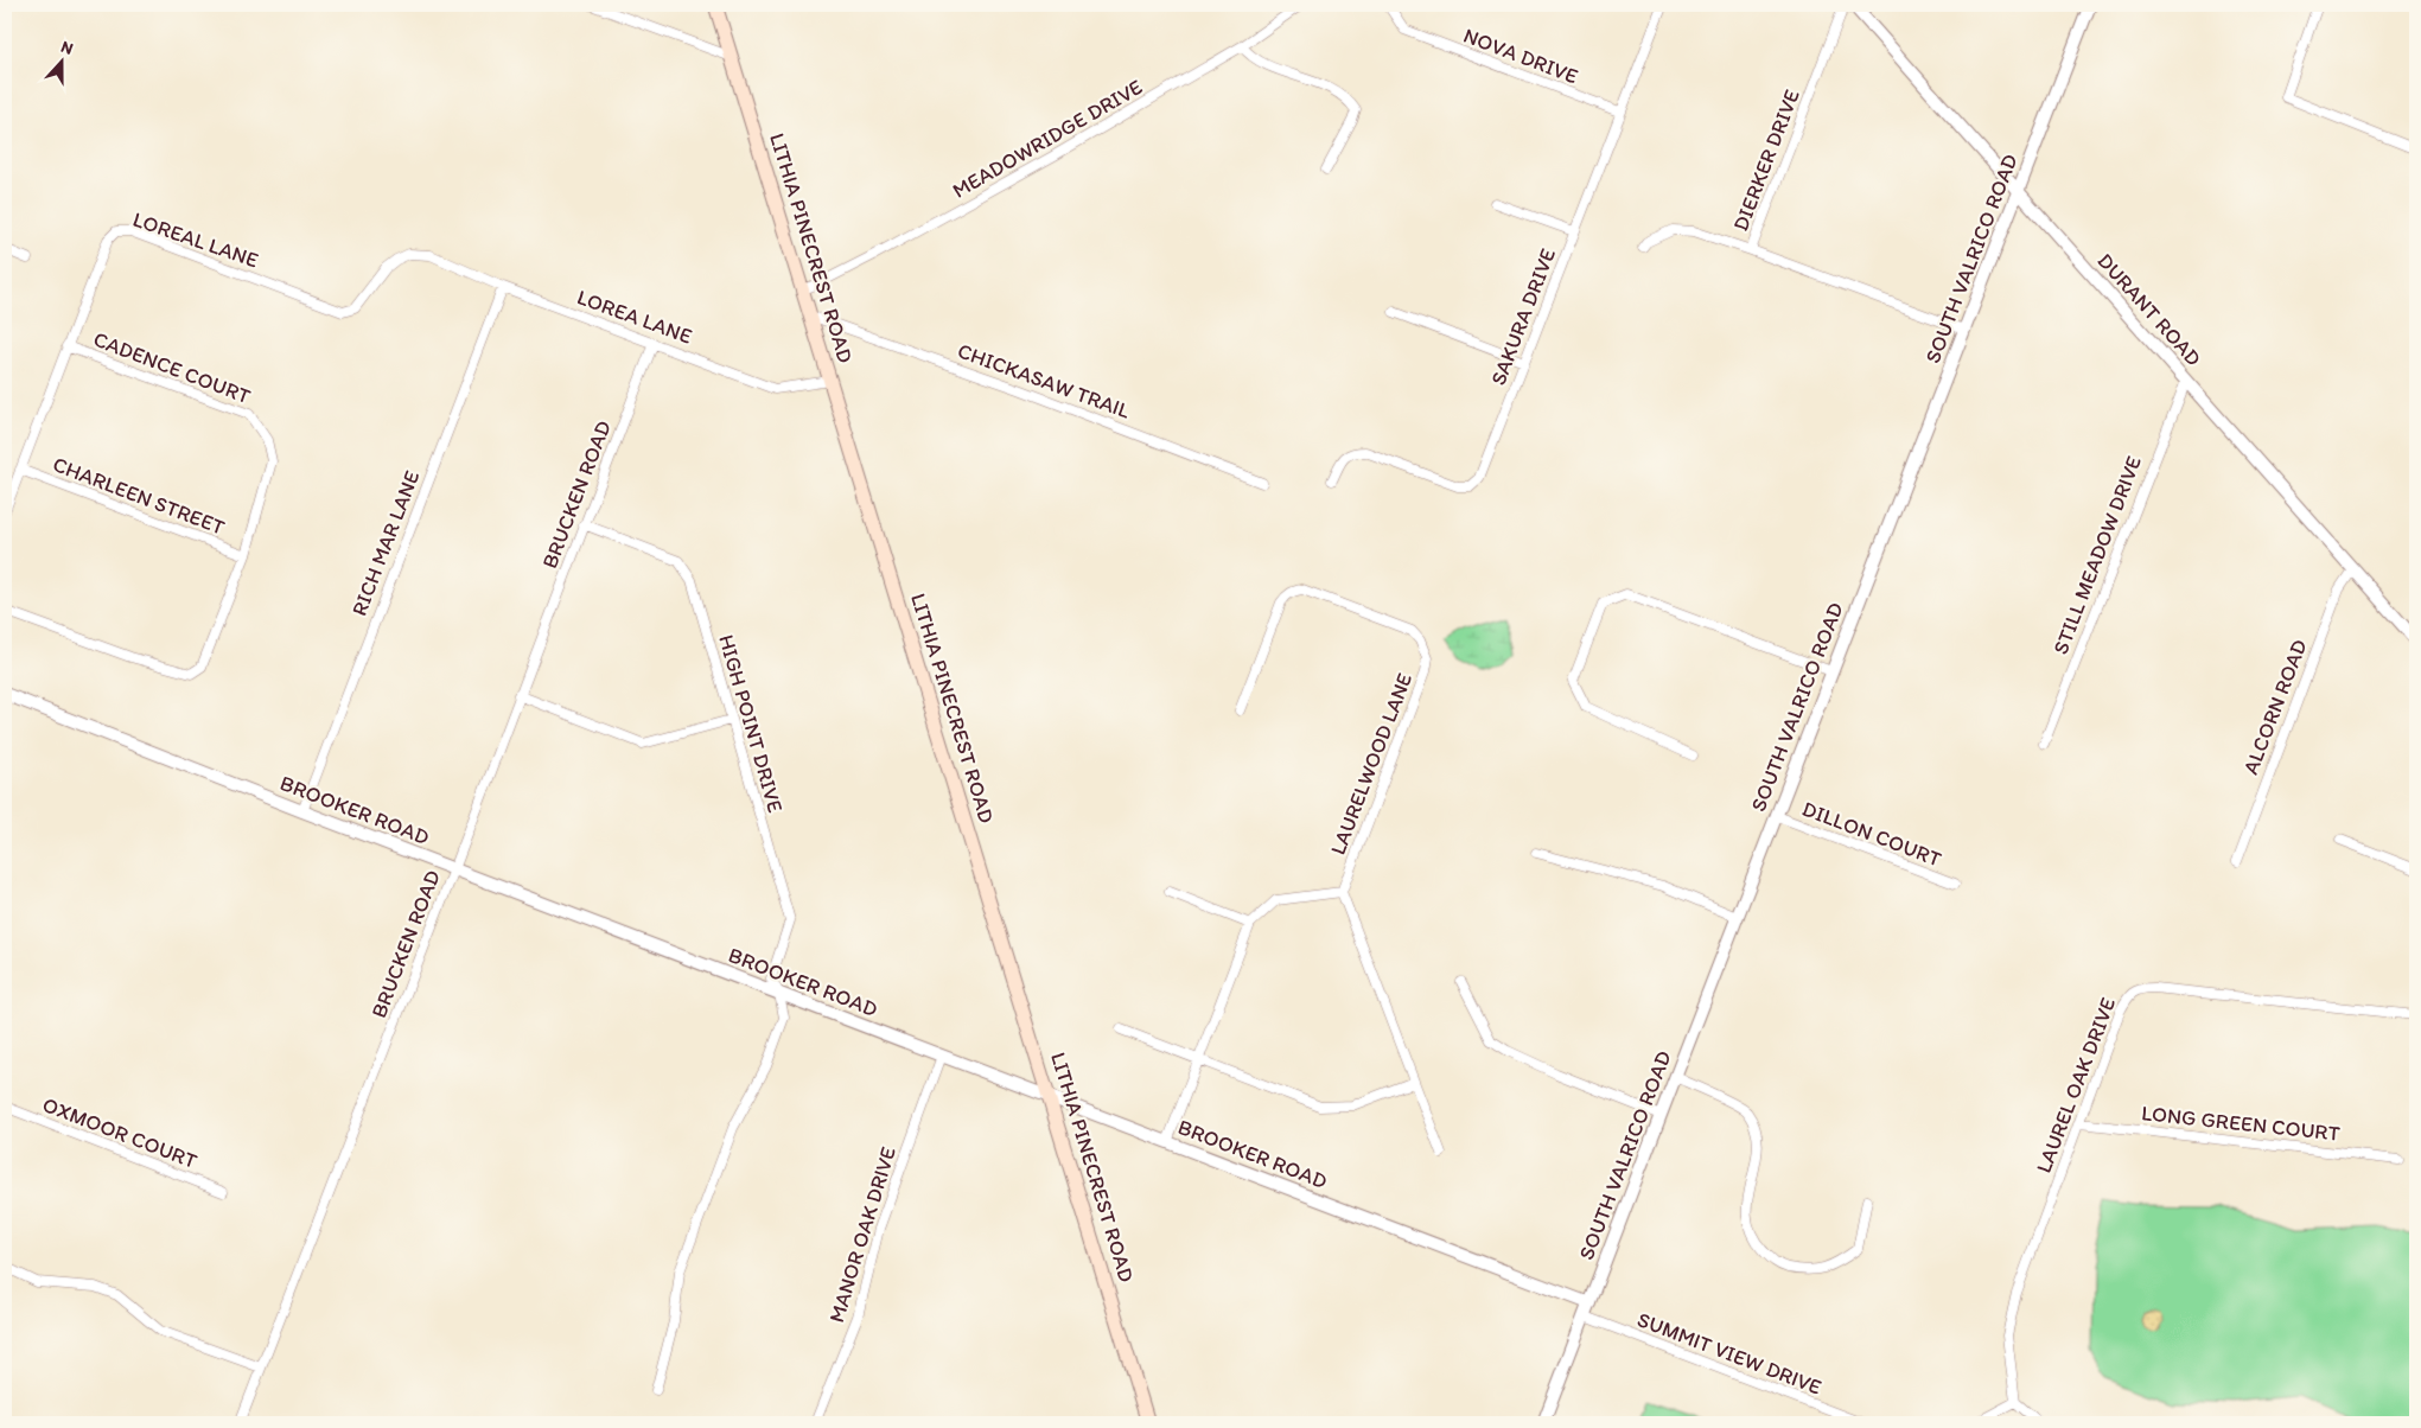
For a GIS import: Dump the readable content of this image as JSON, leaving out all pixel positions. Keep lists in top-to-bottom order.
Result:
{
  "streets": {
    "main road": ["LITHIA PINECREST ROAD"],
    "street": [
      "NOVA DRIVE",
      "MEADOWRIDGE DRIVE",
      "DIERKER DRIVE",
      "LOREAL LANE",
      "SOUTH VALRICO ROAD",
      "DURANT ROAD",
      "LOREA LANE",
      "SAKURA DRIVE",
      "CADENCE COURT",
      "CHICKASAW TRAIL",
      "BRUCKEN ROAD",
      "CHARLEEN STREET",
      "RICH MAR LANE",
      "STILL MEADOW DRIVE",
      "ALCORN ROAD",
      "HIGH POINT DRIVE",
      "LAURELWOOD LANE",
      "BROOKER ROAD",
      "DILLON COURT",
      "LAUREL OAK DRIVE",
      "LONG GREEN COURT",
      "OXMOOR COURT",
      "MANOR OAK DRIVE",
      "SUMMIT VIEW DRIVE"
    ]
  },
  "crossings": [
    ["NOVA DRIVE", "SAKURA DRIVE"],
    ["MEADOWRIDGE DRIVE", "LITHIA PINECREST ROAD"],
    ["DIERKER DRIVE", "SOUTH VALRICO ROAD"],
    ["LOREAL LANE", "LOREA LANE"],
    ["LOREAL LANE", "CADENCE COURT"],
    ["LOREAL LANE", "CHARLEEN STREET"],
    ["LITHIA PINECREST ROAD", "LOREA LANE"],
    ["LITHIA PINECREST ROAD", "CHICKASAW TRAIL"],
    ["LITHIA PINECREST ROAD", "BROOKER ROAD"],
    ["SOUTH VALRICO ROAD", "DURANT ROAD"],
    ["SOUTH VALRICO ROAD", "BROOKER ROAD"],
    ["SOUTH VALRICO ROAD", "DILLON COURT"],
    ["SOUTH VALRICO ROAD", "SUMMIT VIEW DRIVE"],
    ["DURANT ROAD", "STILL MEADOW DRIVE"],
    ["DURANT ROAD", "ALCORN ROAD"],
    ["LOREA LANE", "BRUCKEN ROAD"],
    ["LOREA LANE", "RICH MAR LANE"],
    ["CADENCE COURT", "CHARLEEN STREET"],
    ["BRUCKEN ROAD", "HIGH POINT DRIVE"],
    ["BRUCKEN ROAD", "BROOKER ROAD"],
    ["RICH MAR LANE", "BROOKER ROAD"],
    ["HIGH POINT DRIVE", "BROOKER ROAD"],
    ["BROOKER ROAD", "MANOR OAK DRIVE"],
    ["LAUREL OAK DRIVE", "LONG GREEN COURT"]
  ],
  "north": "top"
}
